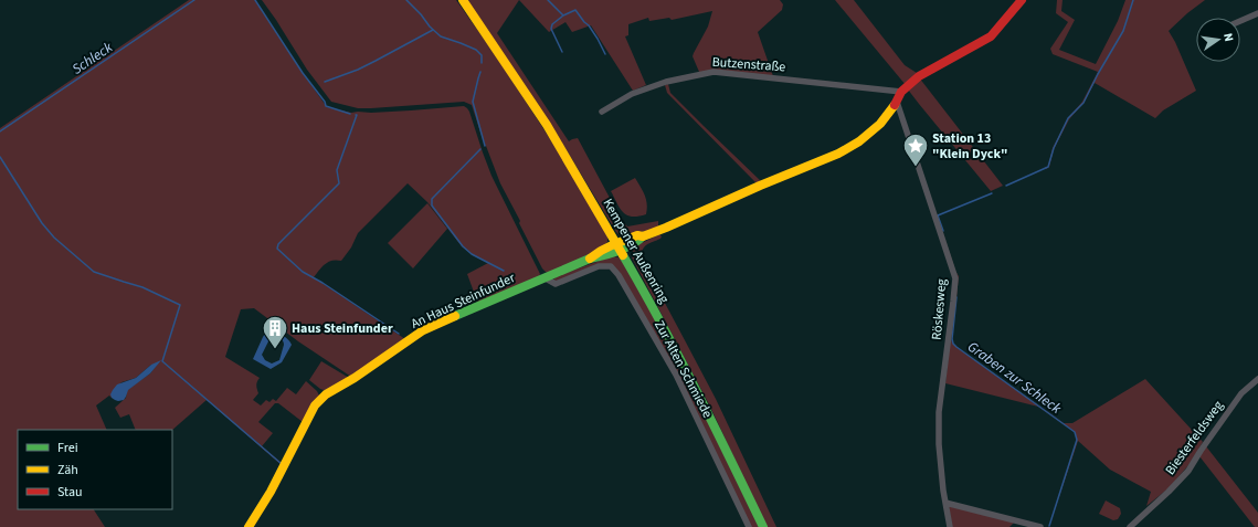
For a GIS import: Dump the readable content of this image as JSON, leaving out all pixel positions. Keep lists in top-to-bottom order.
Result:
{
  "streets": {
    "street": [
      "Butzenstraße",
      "Kempener Außenring",
      "An Haus Steinfunder",
      "Röskesweg",
      "Zur Alten Schmiede",
      "Biesterfeldsweg"
    ]
  },
  "crossings": [
    ["Kempener Außenring", "An Haus Steinfunder"],
    ["An Haus Steinfunder", "Zur Alten Schmiede"]
  ],
  "water": ["Schleck", "Graben zur Schleck"],
  "places": {
    "place": ["Station 13 \"Klein Dyck\""],
    "building": ["Haus Steinfunder"]
  },
  "legend": ["Frei", "Zäh", "Stau"],
  "north": "right"
}
